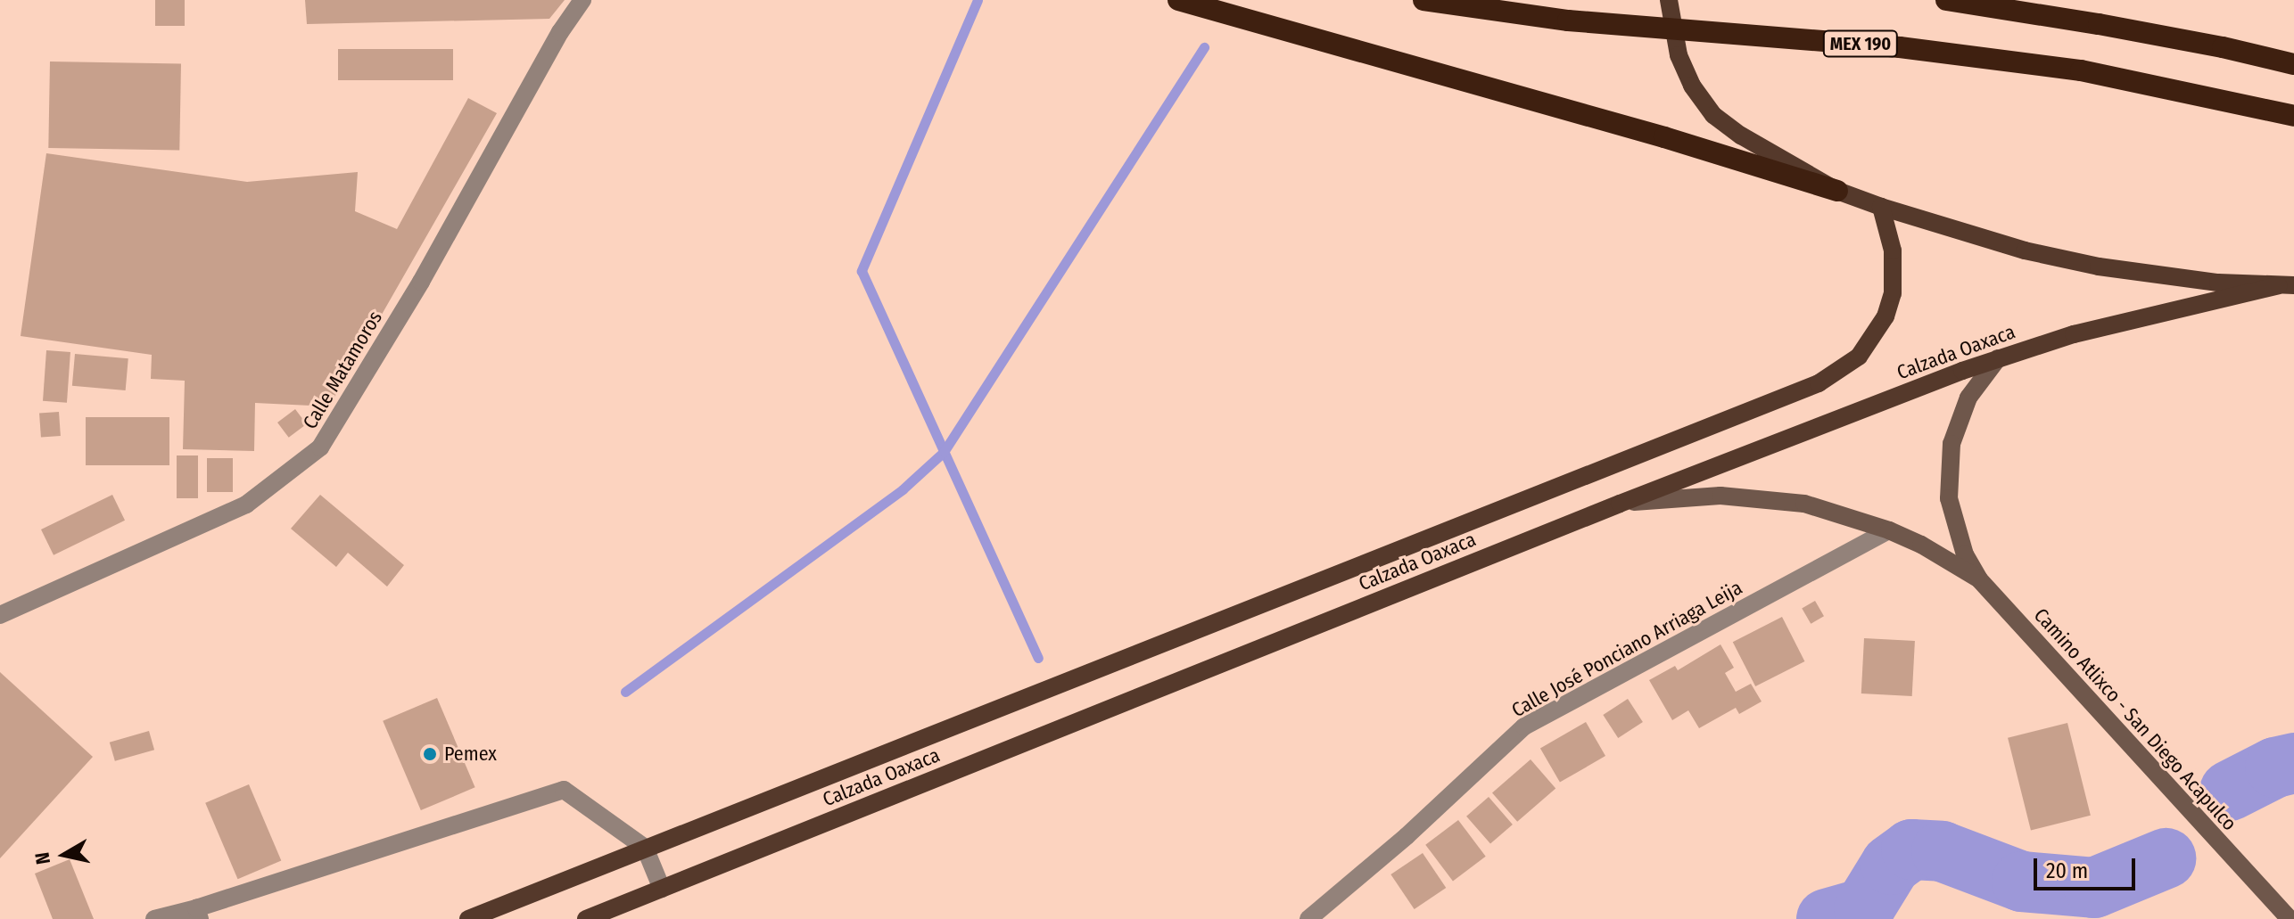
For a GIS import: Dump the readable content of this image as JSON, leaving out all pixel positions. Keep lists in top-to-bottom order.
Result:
{
  "streets": {
    "highway": ["MEX 190"],
    "main road": ["Calzada Oaxaca"],
    "street": ["Calle Matamoros", "Calle José Ponciano Arriaga Leija", "Camino Atlixco - San Diego Acapulco"]
  },
  "crossings": [
    ["Calzada Oaxaca", "Camino Atlixco - San Diego Acapulco"],
    ["Calle José Ponciano Arriaga Leija", "Camino Atlixco - San Diego Acapulco"]
  ],
  "places": ["Pemex"],
  "scale_bar": "20 m",
  "north": "left"
}
